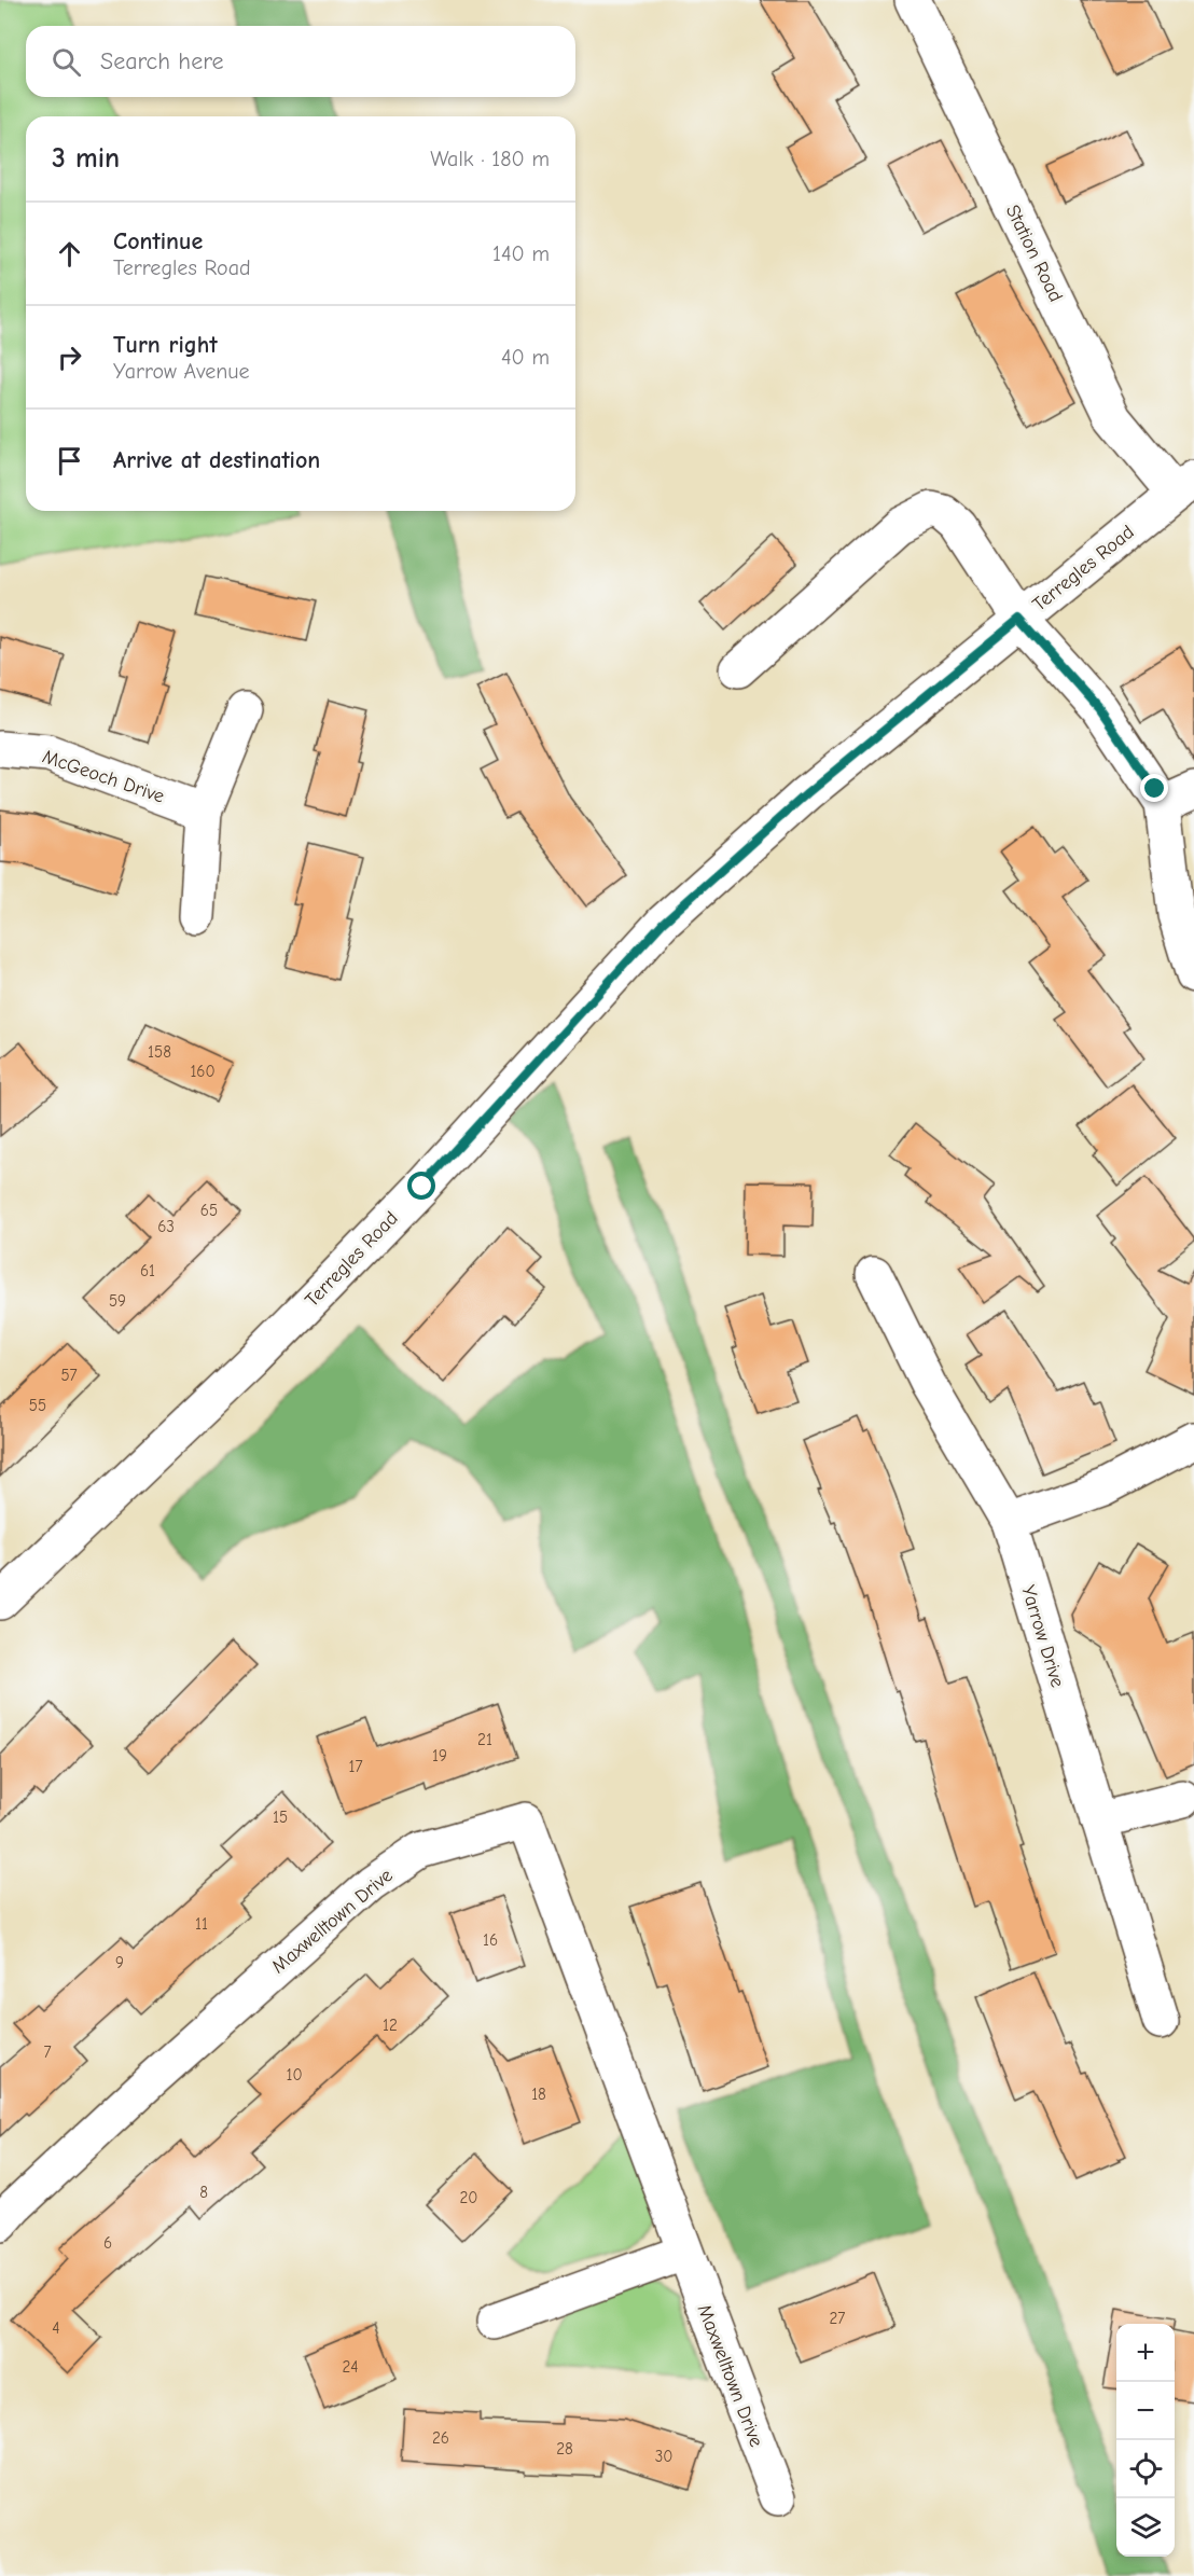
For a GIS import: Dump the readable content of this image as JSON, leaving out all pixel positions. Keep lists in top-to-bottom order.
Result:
{
  "streets": {
    "street": [
      "Station Road",
      "Terregles Road",
      "McGeoch Drive",
      "Yarrow Drive",
      "Maxwelltown Drive"
    ]
  },
  "crossings": [
    ["Station Road", "Terregles Road"]
  ],
  "house_numbers": [
    "158",
    "160",
    "65",
    "63",
    "61",
    "59",
    "57",
    "55",
    "21",
    "19",
    "17",
    "15",
    "11",
    "16",
    "9",
    "12",
    "7",
    "10",
    "18",
    "8",
    "20",
    "6",
    "27",
    "4",
    "24",
    "26",
    "28",
    "30"
  ],
  "page": {
    "search": "Search here",
    "heading": ["3 min", "Walk · 180 m"],
    "list": [
      ["Continue", "Terregles Road", "140 m"],
      ["Turn right", "Yarrow Avenue", "40 m"],
      "Arrive at destination"
    ],
    "map_buttons": ["+", "−"]
  }
}
